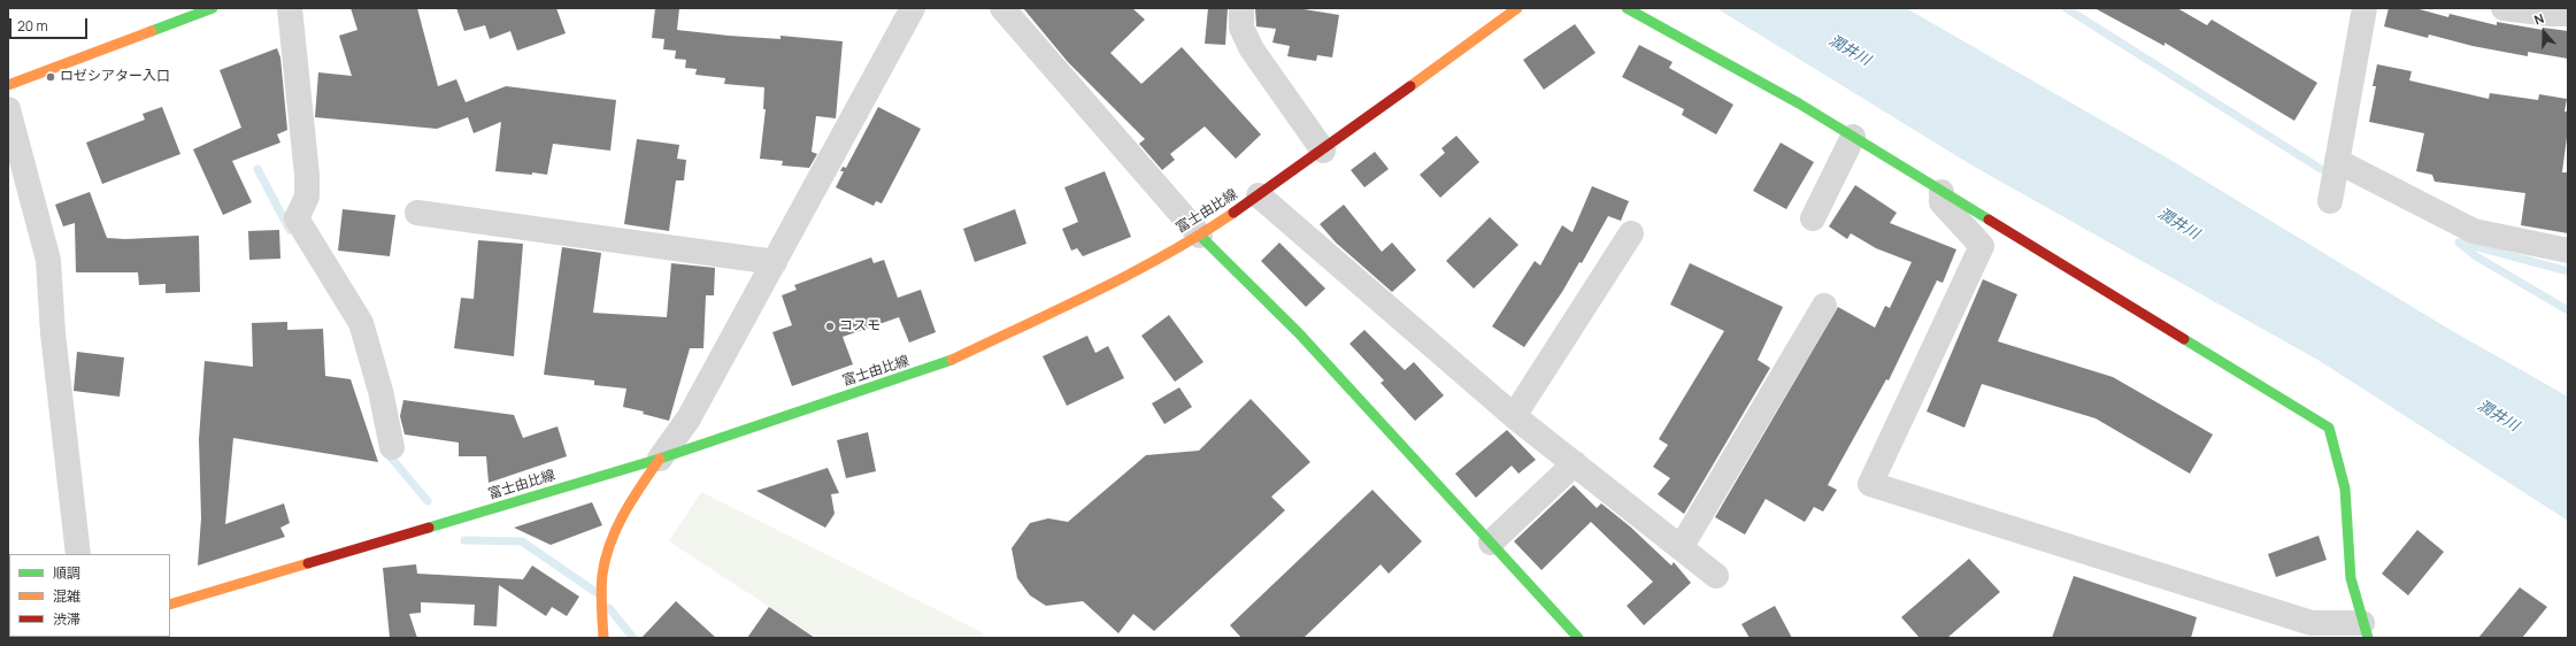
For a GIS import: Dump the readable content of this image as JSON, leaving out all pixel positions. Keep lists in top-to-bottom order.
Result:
{
  "streets": {
    "street": ["富士由比線"]
  },
  "water": ["潤井川"],
  "places": ["ロゼシアター入口", "コスモ"],
  "legend": ["順調", "混雑", "渋滞"],
  "scale_bar": "20 m",
  "north": "top"
}
